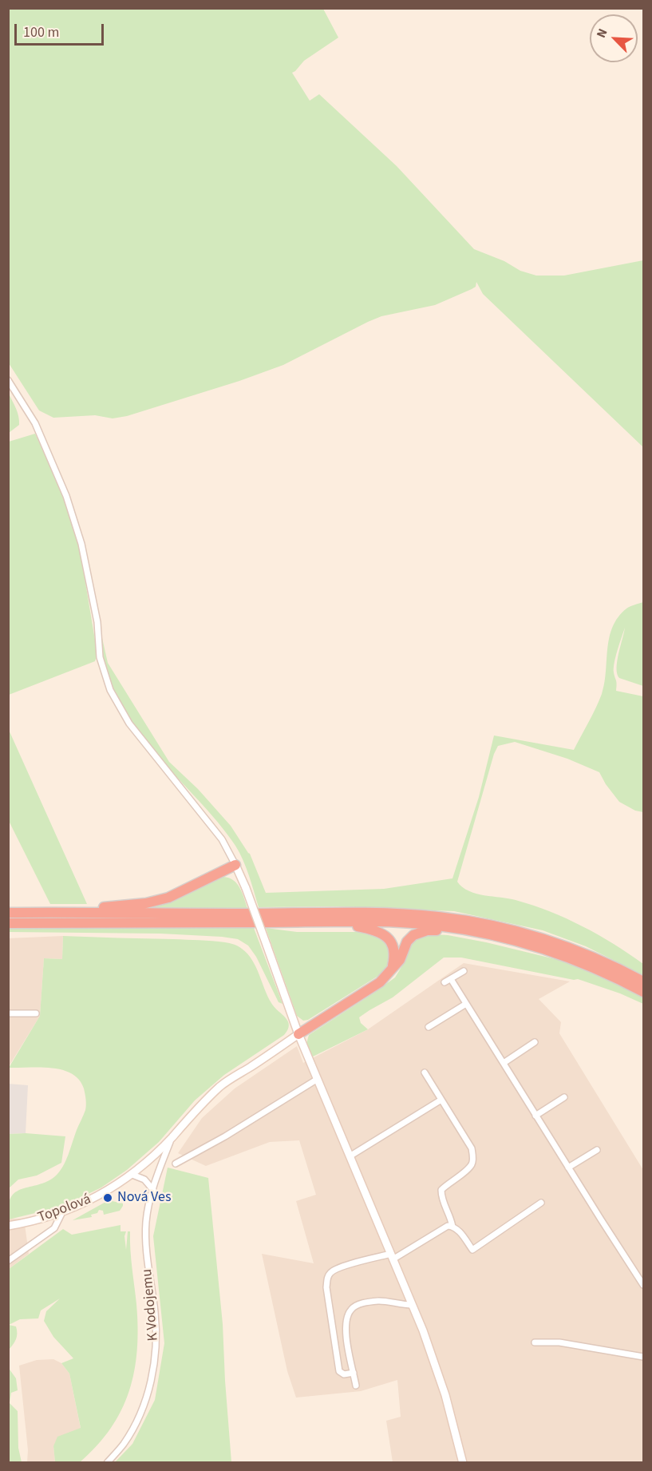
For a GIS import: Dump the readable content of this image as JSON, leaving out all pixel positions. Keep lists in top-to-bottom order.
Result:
{
  "streets": {
    "street": ["Topolová", "K Vodojemu"]
  },
  "crossings": [
    ["Topolová", "K Vodojemu"]
  ],
  "places": ["Nová Ves"],
  "scale_bar": "100 m",
  "north": "top left"
}
